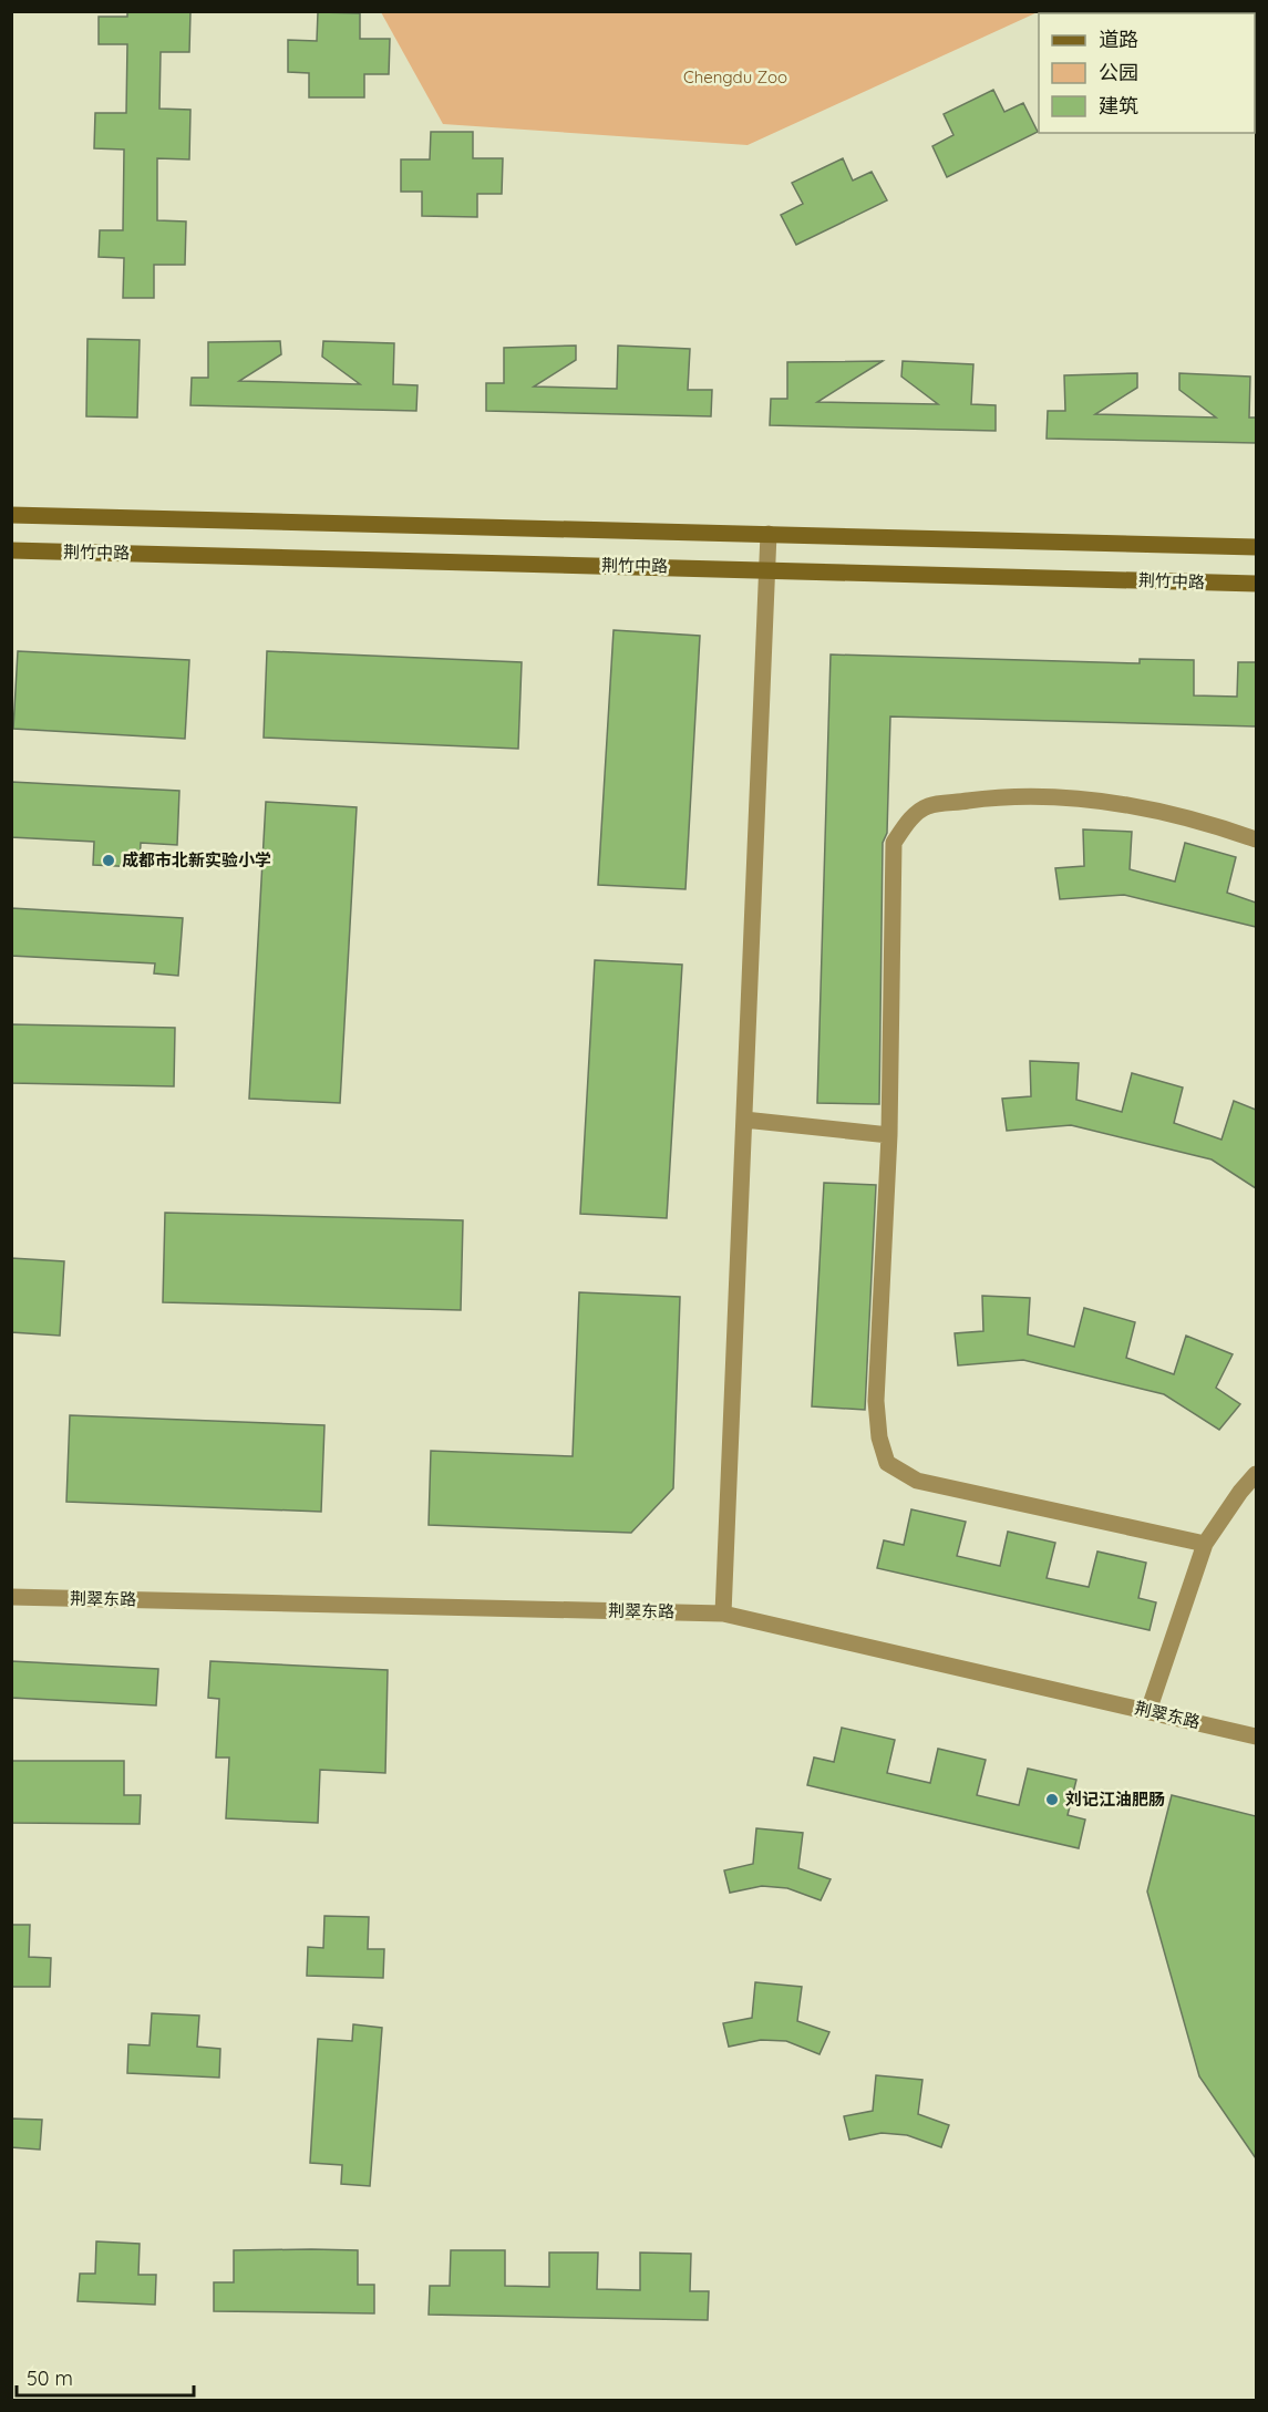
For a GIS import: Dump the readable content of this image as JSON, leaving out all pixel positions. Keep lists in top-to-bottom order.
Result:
{
  "streets": {
    "main road": ["荆竹中路"],
    "street": ["荆翠东路"]
  },
  "parks": ["Chengdu Zoo"],
  "places": ["成都市北新实验小学", "刘记江油肥肠"],
  "legend": ["道路", "公园", "建筑"],
  "scale_bar": "50 m"
}
